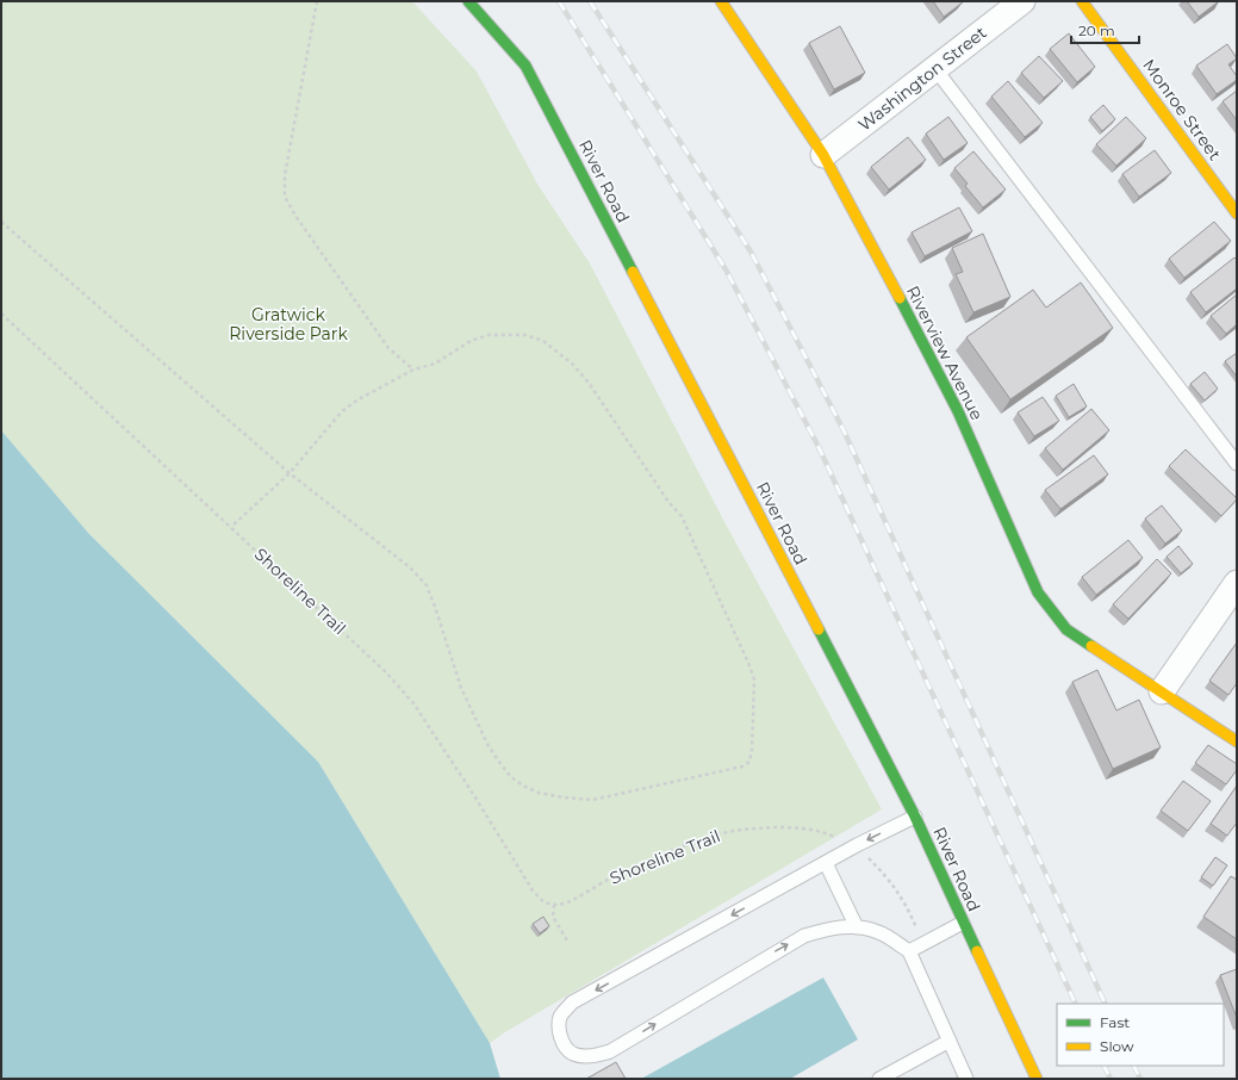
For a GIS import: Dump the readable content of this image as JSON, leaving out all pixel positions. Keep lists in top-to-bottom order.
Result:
{
  "streets": {
    "main road": ["Monroe Street", "River Road", "Riverview Avenue"],
    "street": ["Washington Street"],
    "path": ["Shoreline Trail"]
  },
  "crossings": [
    ["Washington Street", "Riverview Avenue"]
  ],
  "parks": ["Gratwick Riverside Park"],
  "legend": ["Fast", "Slow"],
  "scale_bar": "20 m"
}
